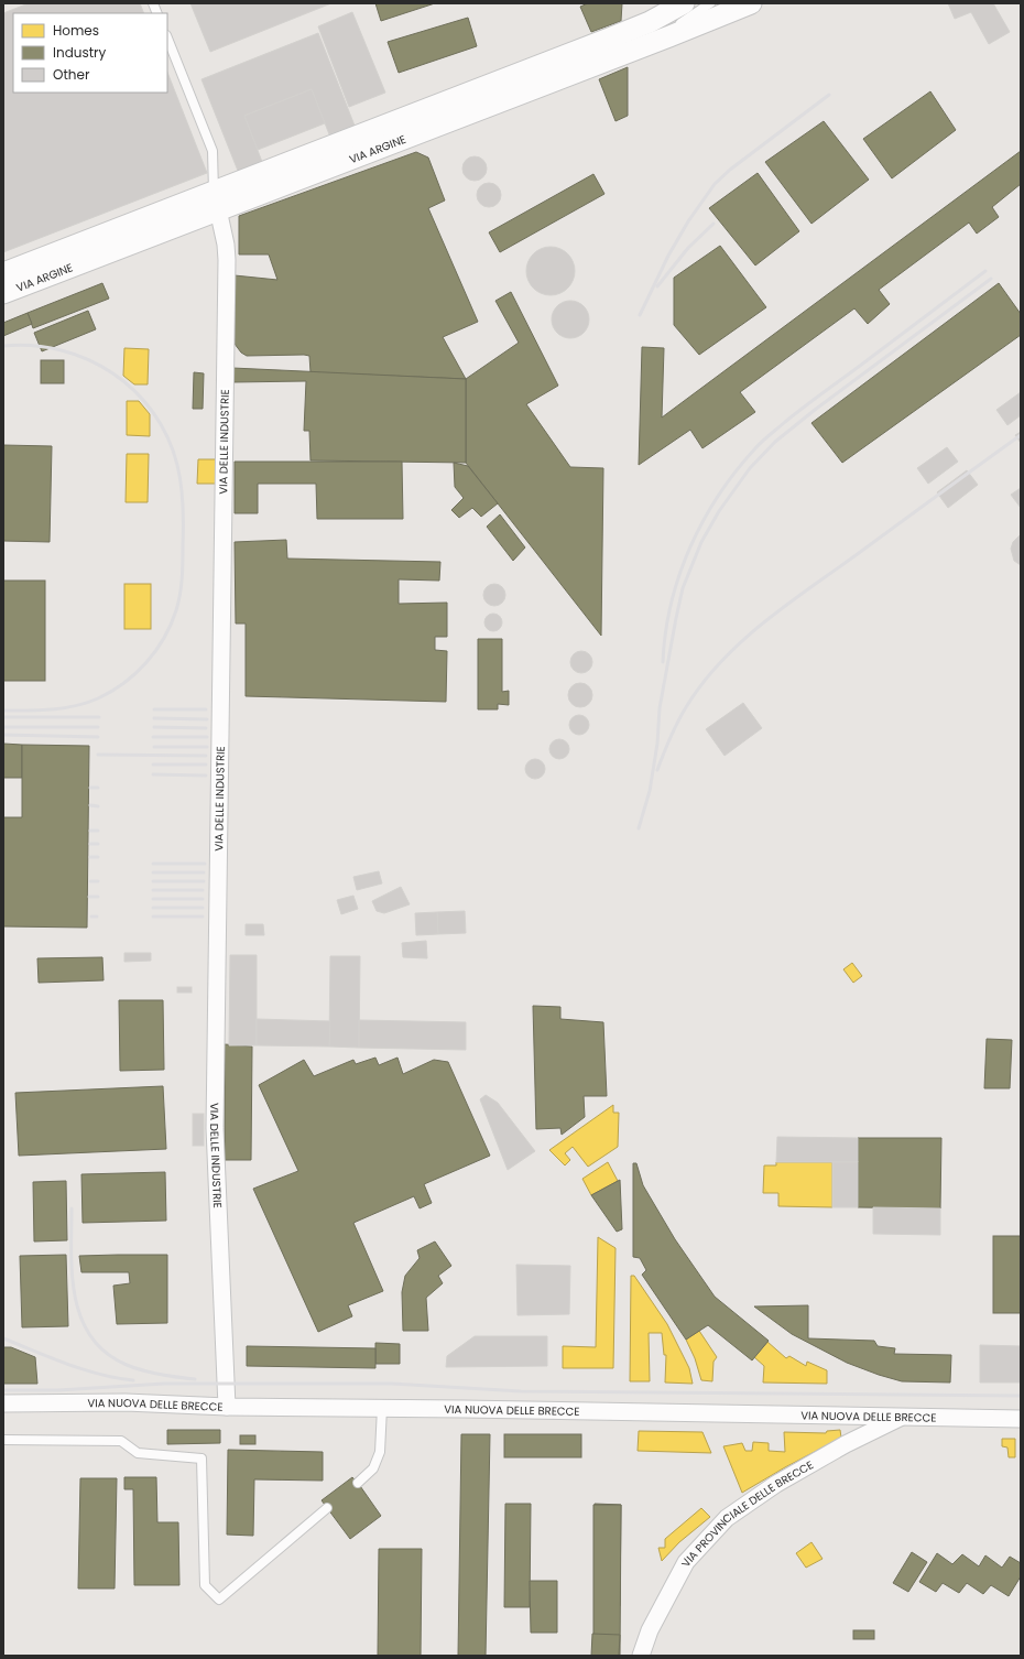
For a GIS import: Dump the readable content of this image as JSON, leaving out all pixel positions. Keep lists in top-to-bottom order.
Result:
{
  "streets": {
    "street": [
      "VIA ARGINE",
      "VIA DELLE INDUSTRIE",
      "VIA NUOVA DELLE BRECCE",
      "VIA PROVINCIALE DELLE BRECCE"
    ]
  },
  "crossings": [
    ["VIA ARGINE", "VIA DELLE INDUSTRIE"],
    ["VIA DELLE INDUSTRIE", "VIA NUOVA DELLE BRECCE"],
    ["VIA NUOVA DELLE BRECCE", "VIA PROVINCIALE DELLE BRECCE"]
  ],
  "legend": ["Homes", "Industry", "Other"]
}
